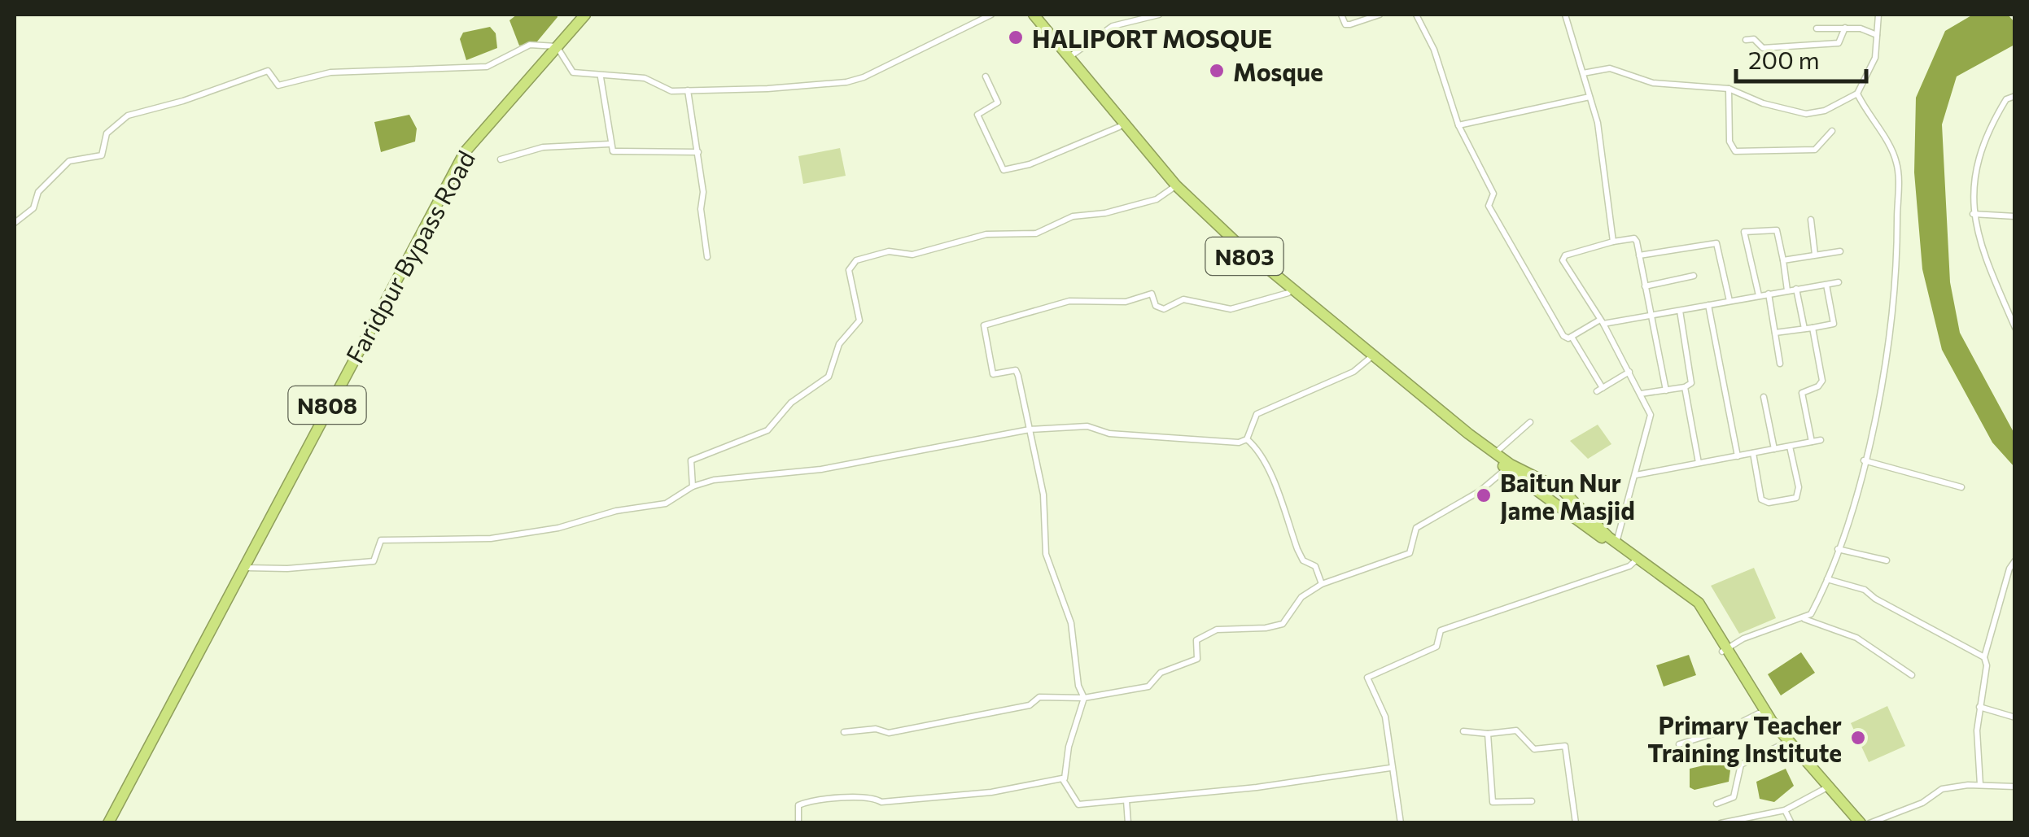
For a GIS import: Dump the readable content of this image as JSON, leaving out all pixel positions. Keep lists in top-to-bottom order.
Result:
{
  "streets": {
    "highway": ["Faridpur Bypass Road", "N803", "N808"]
  },
  "places": [
    "HALIPORT MOSQUE",
    "Mosque",
    "Baitun Nur Jame Masjid",
    "Primary Teacher Training Institute"
  ],
  "scale_bar": "200 m"
}
